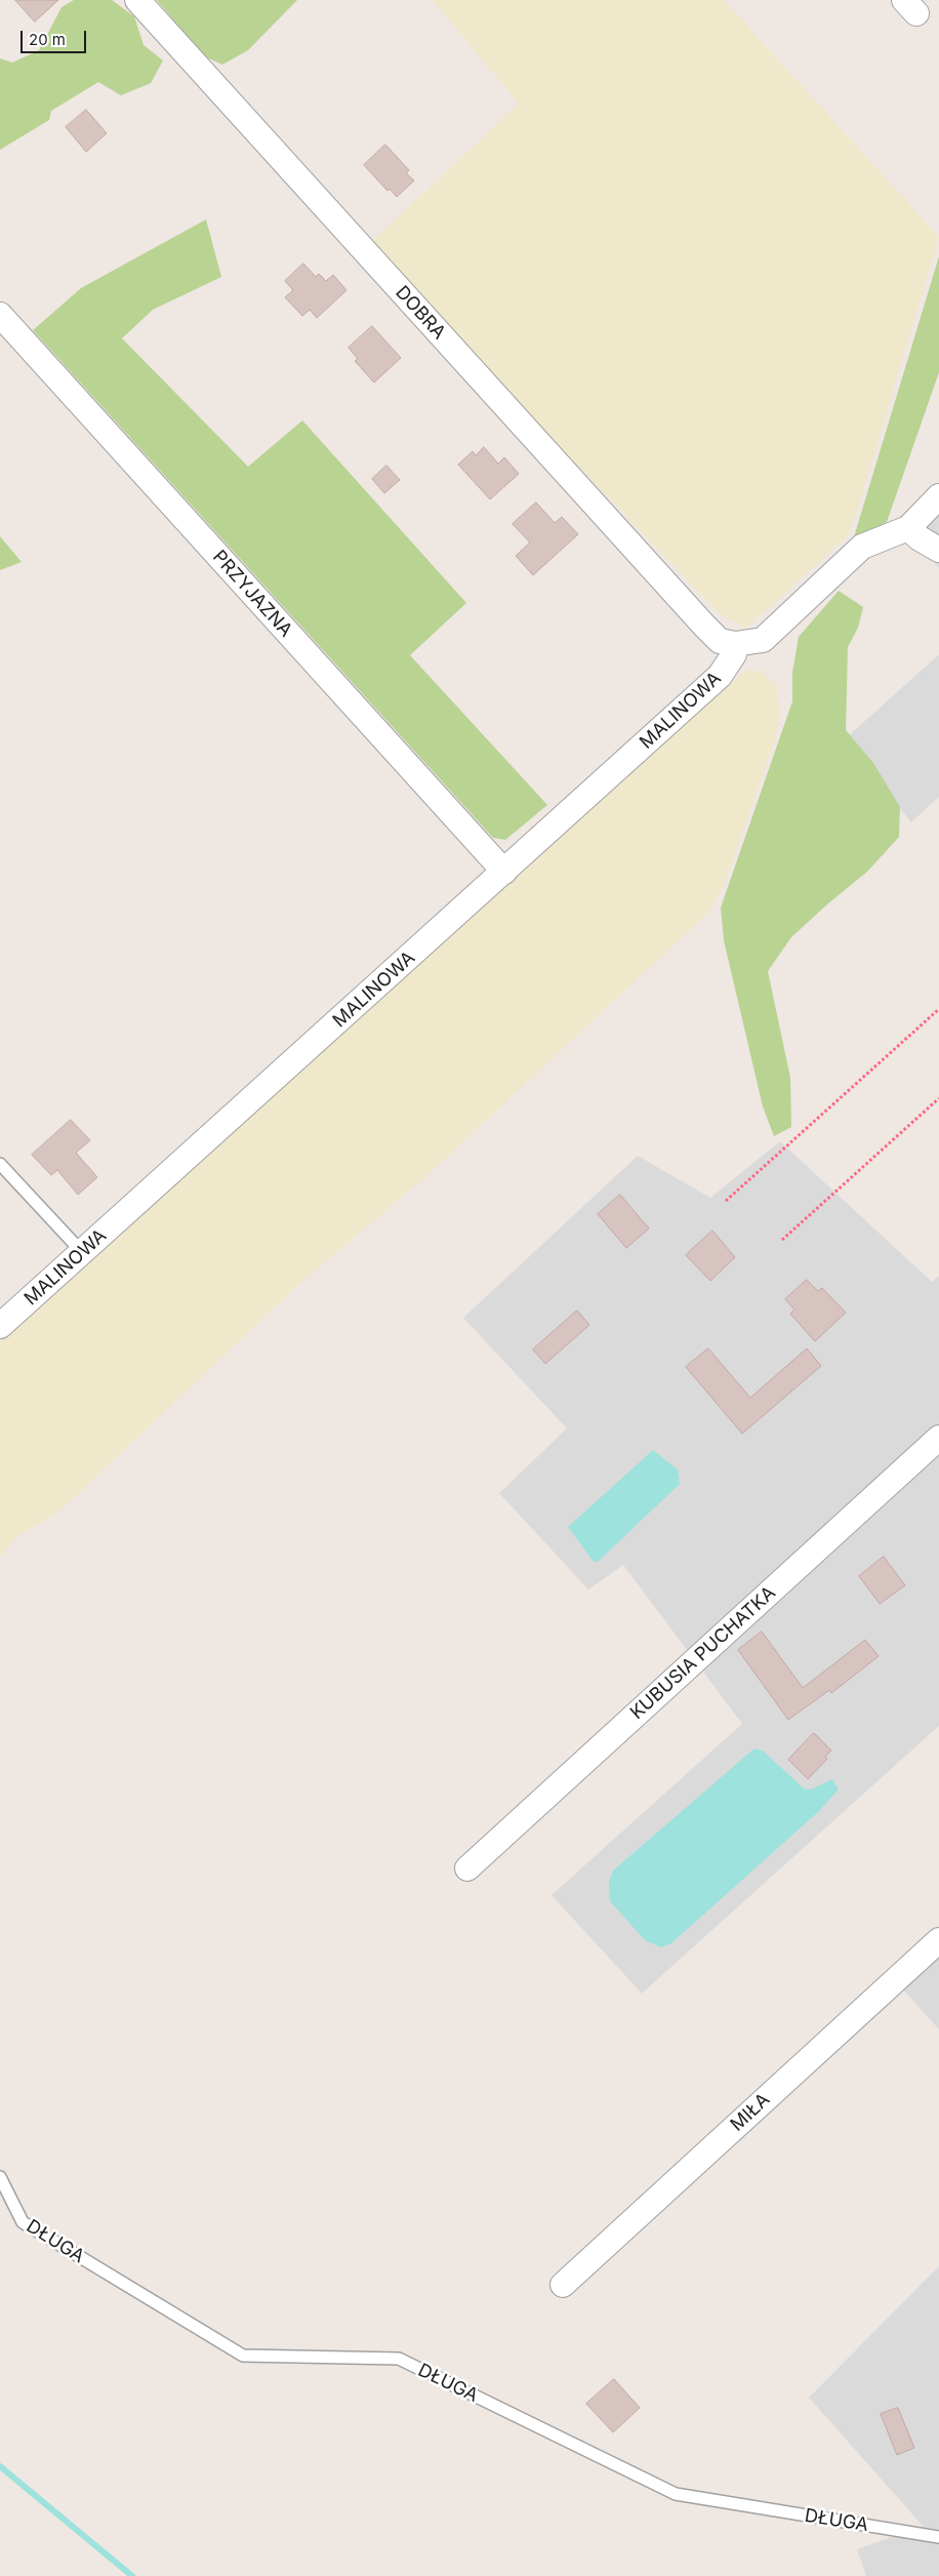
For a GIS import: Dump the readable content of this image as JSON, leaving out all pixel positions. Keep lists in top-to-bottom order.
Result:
{
  "streets": {
    "street": [
      "DOBRA",
      "PRZYJAZNA",
      "MALINOWA",
      "KUBUSIA PUCHATKA",
      "MIŁA"
    ],
    "lane": ["DŁUGA"]
  },
  "crossings": [
    ["DOBRA", "MALINOWA"],
    ["PRZYJAZNA", "MALINOWA"]
  ],
  "scale_bar": "20 m"
}
